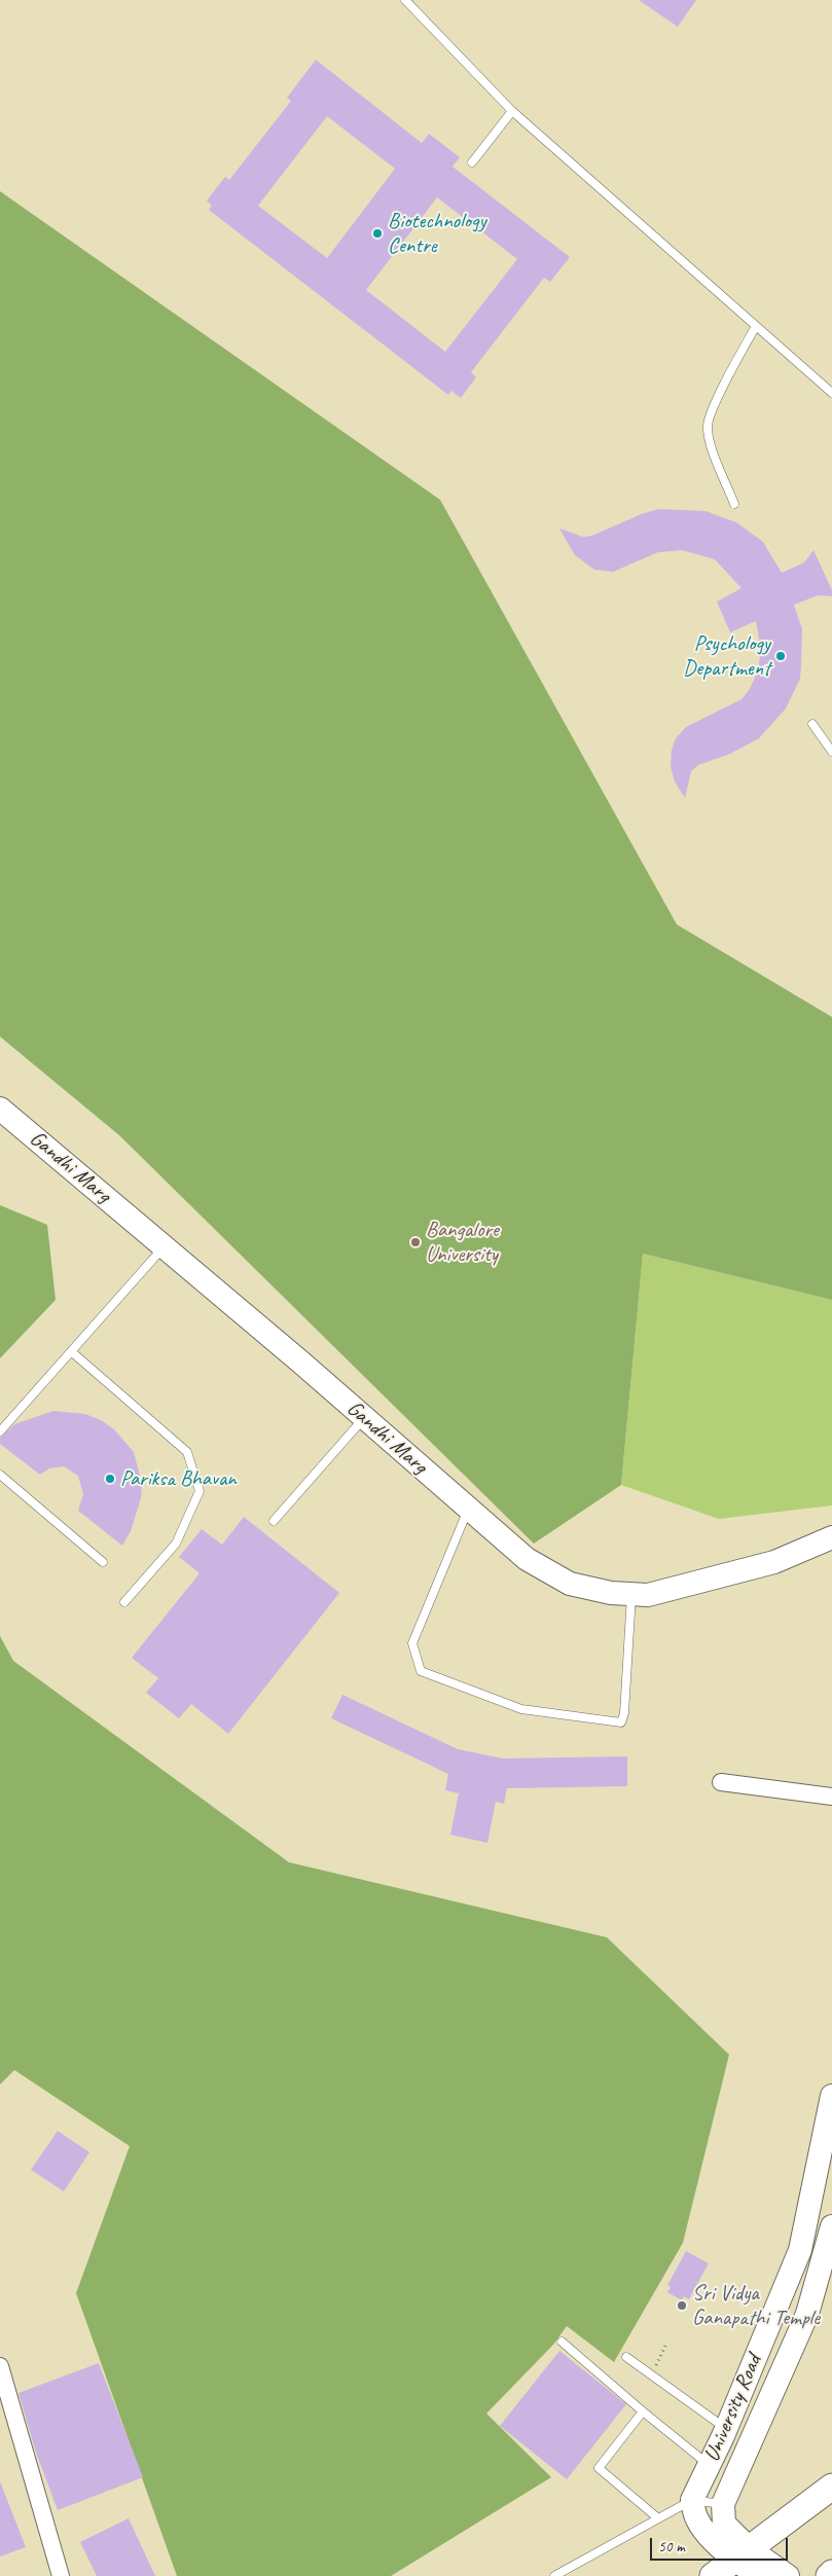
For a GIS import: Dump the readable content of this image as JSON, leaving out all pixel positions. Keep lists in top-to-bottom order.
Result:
{
  "streets": {
    "main road": ["Gandhi Marg", "University Road"]
  },
  "places": [
    "Biotechnology Centre",
    "Psychology Department",
    "Bangalore University",
    "Pariksa Bhavan",
    "Sri Vidya Ganapathi Temple"
  ],
  "scale_bar": "50 m"
}
